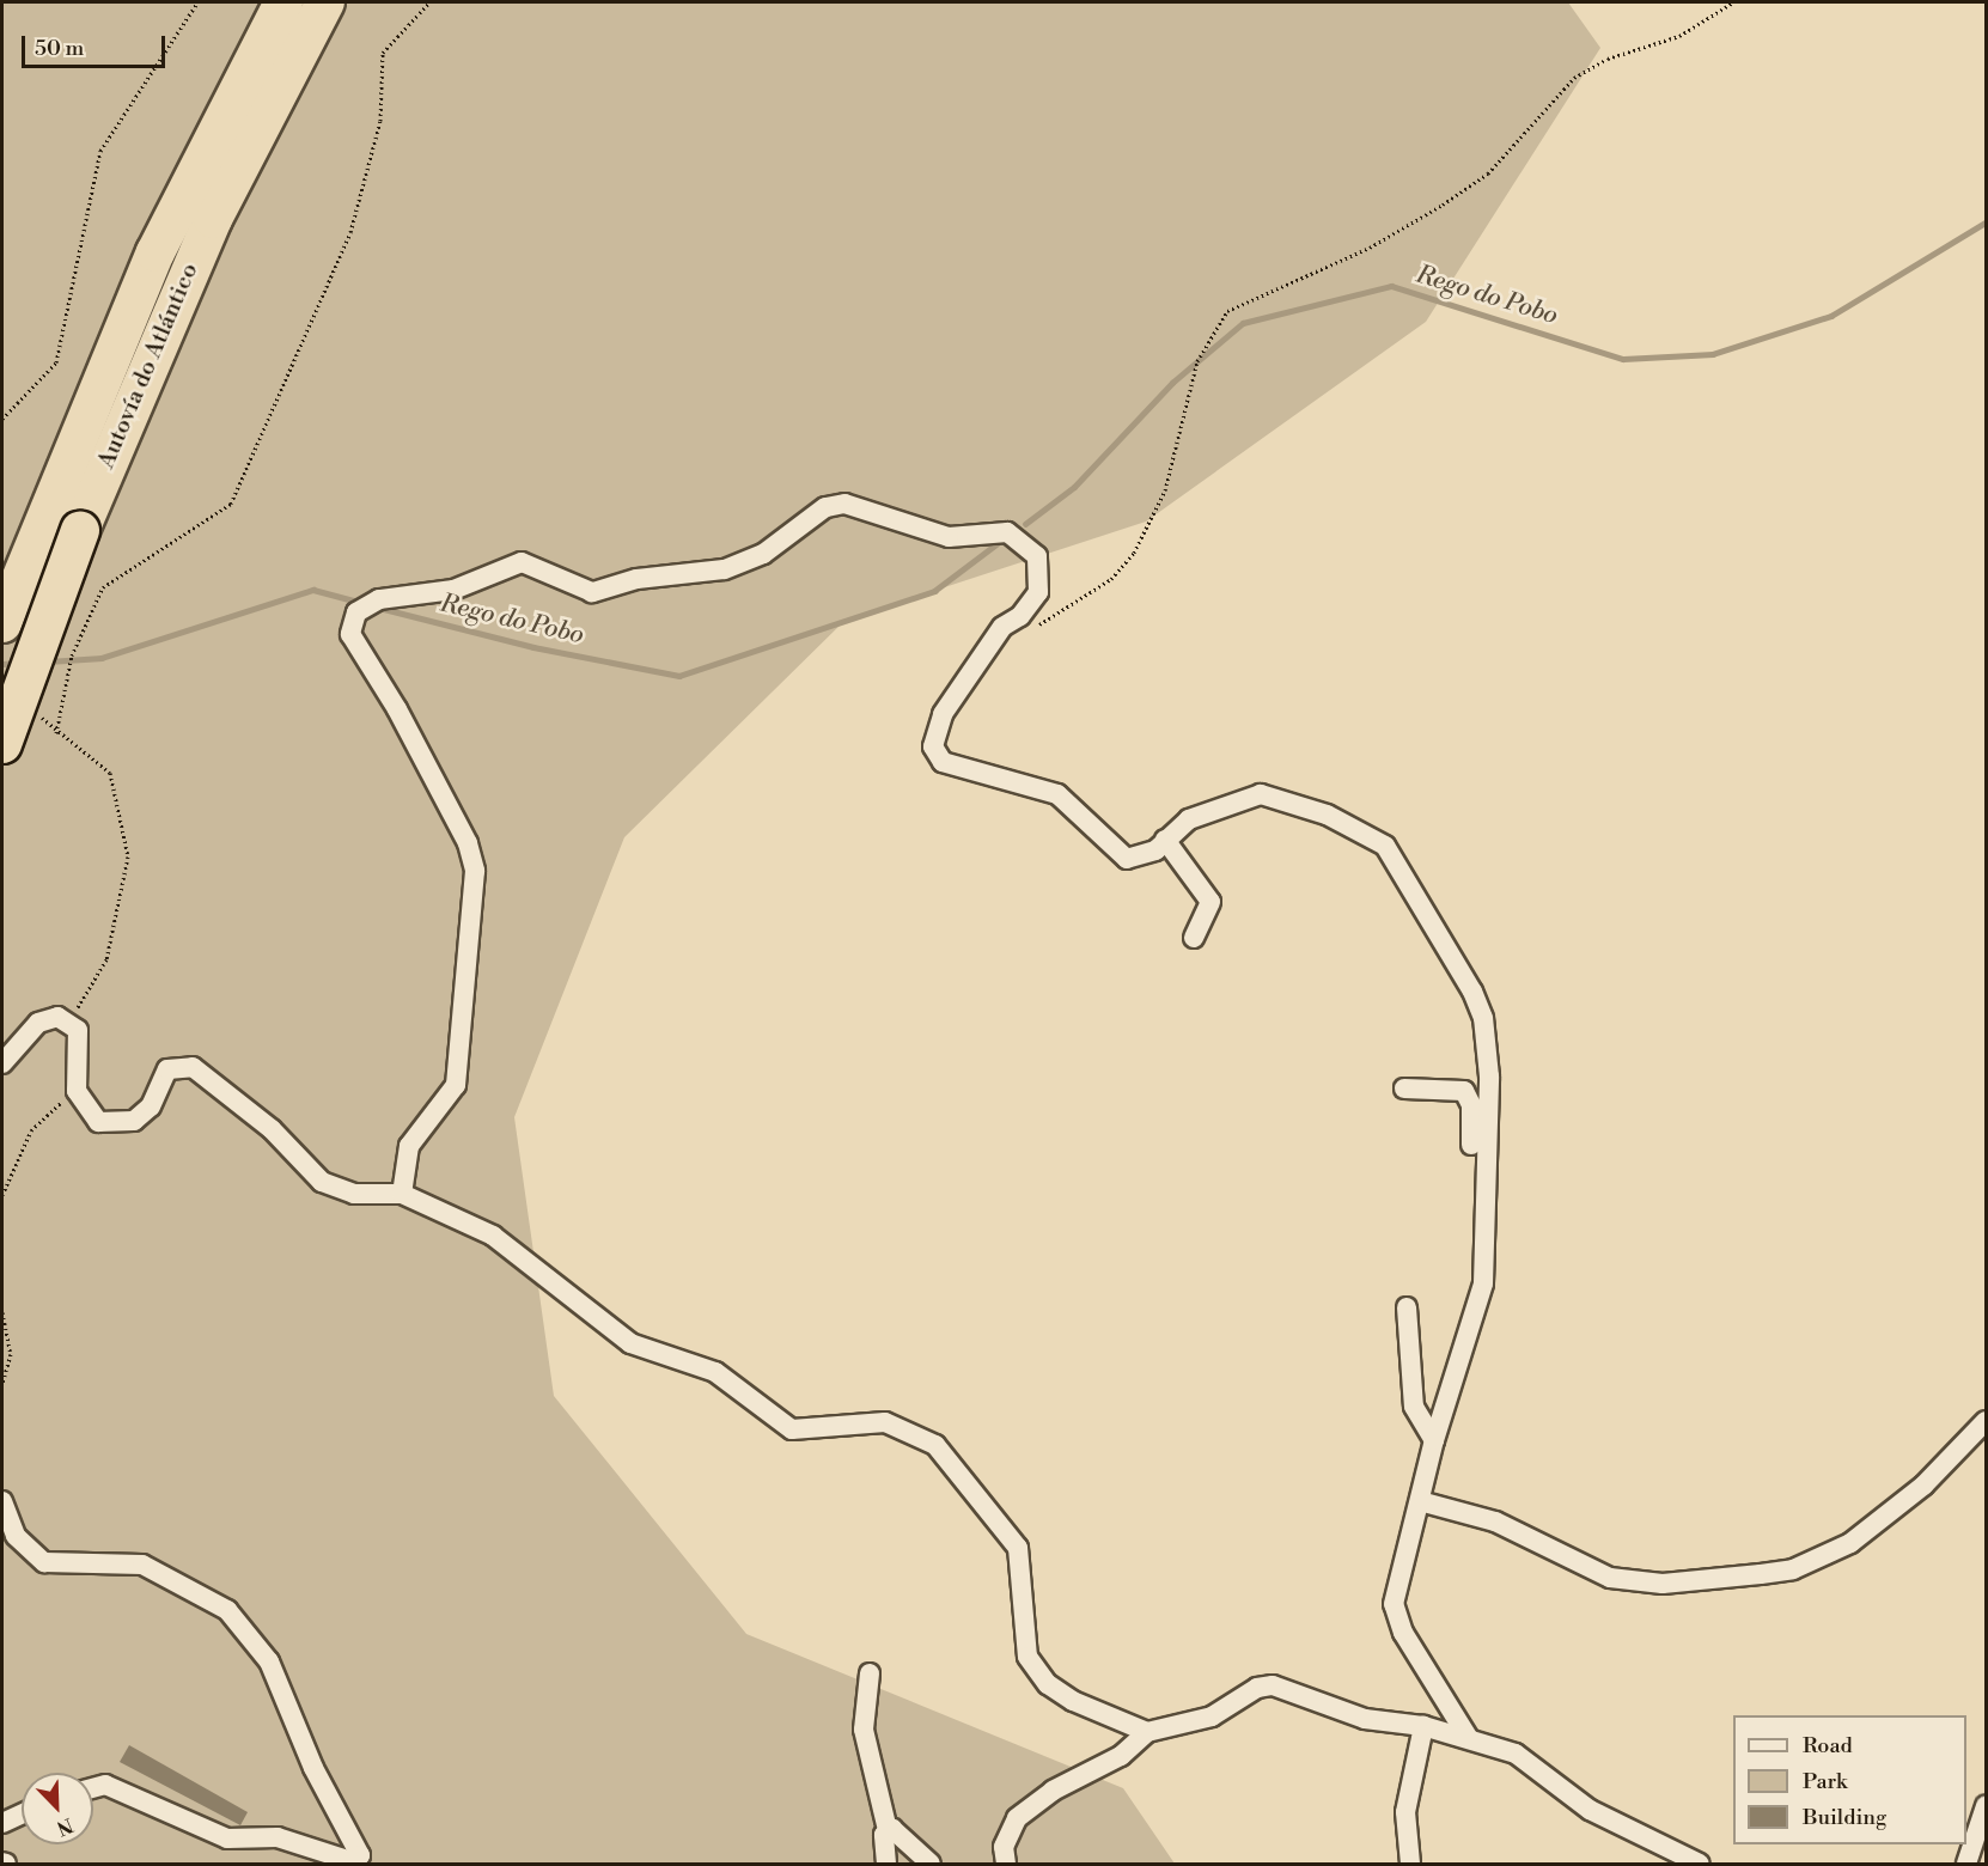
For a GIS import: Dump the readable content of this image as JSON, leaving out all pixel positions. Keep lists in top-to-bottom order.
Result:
{
  "streets": {
    "highway": ["Autovía do Atlántico"]
  },
  "water": ["Rego do Pobo"],
  "legend": ["Road", "Park", "Building"],
  "scale_bar": "50 m",
  "north": "bottom right"
}
